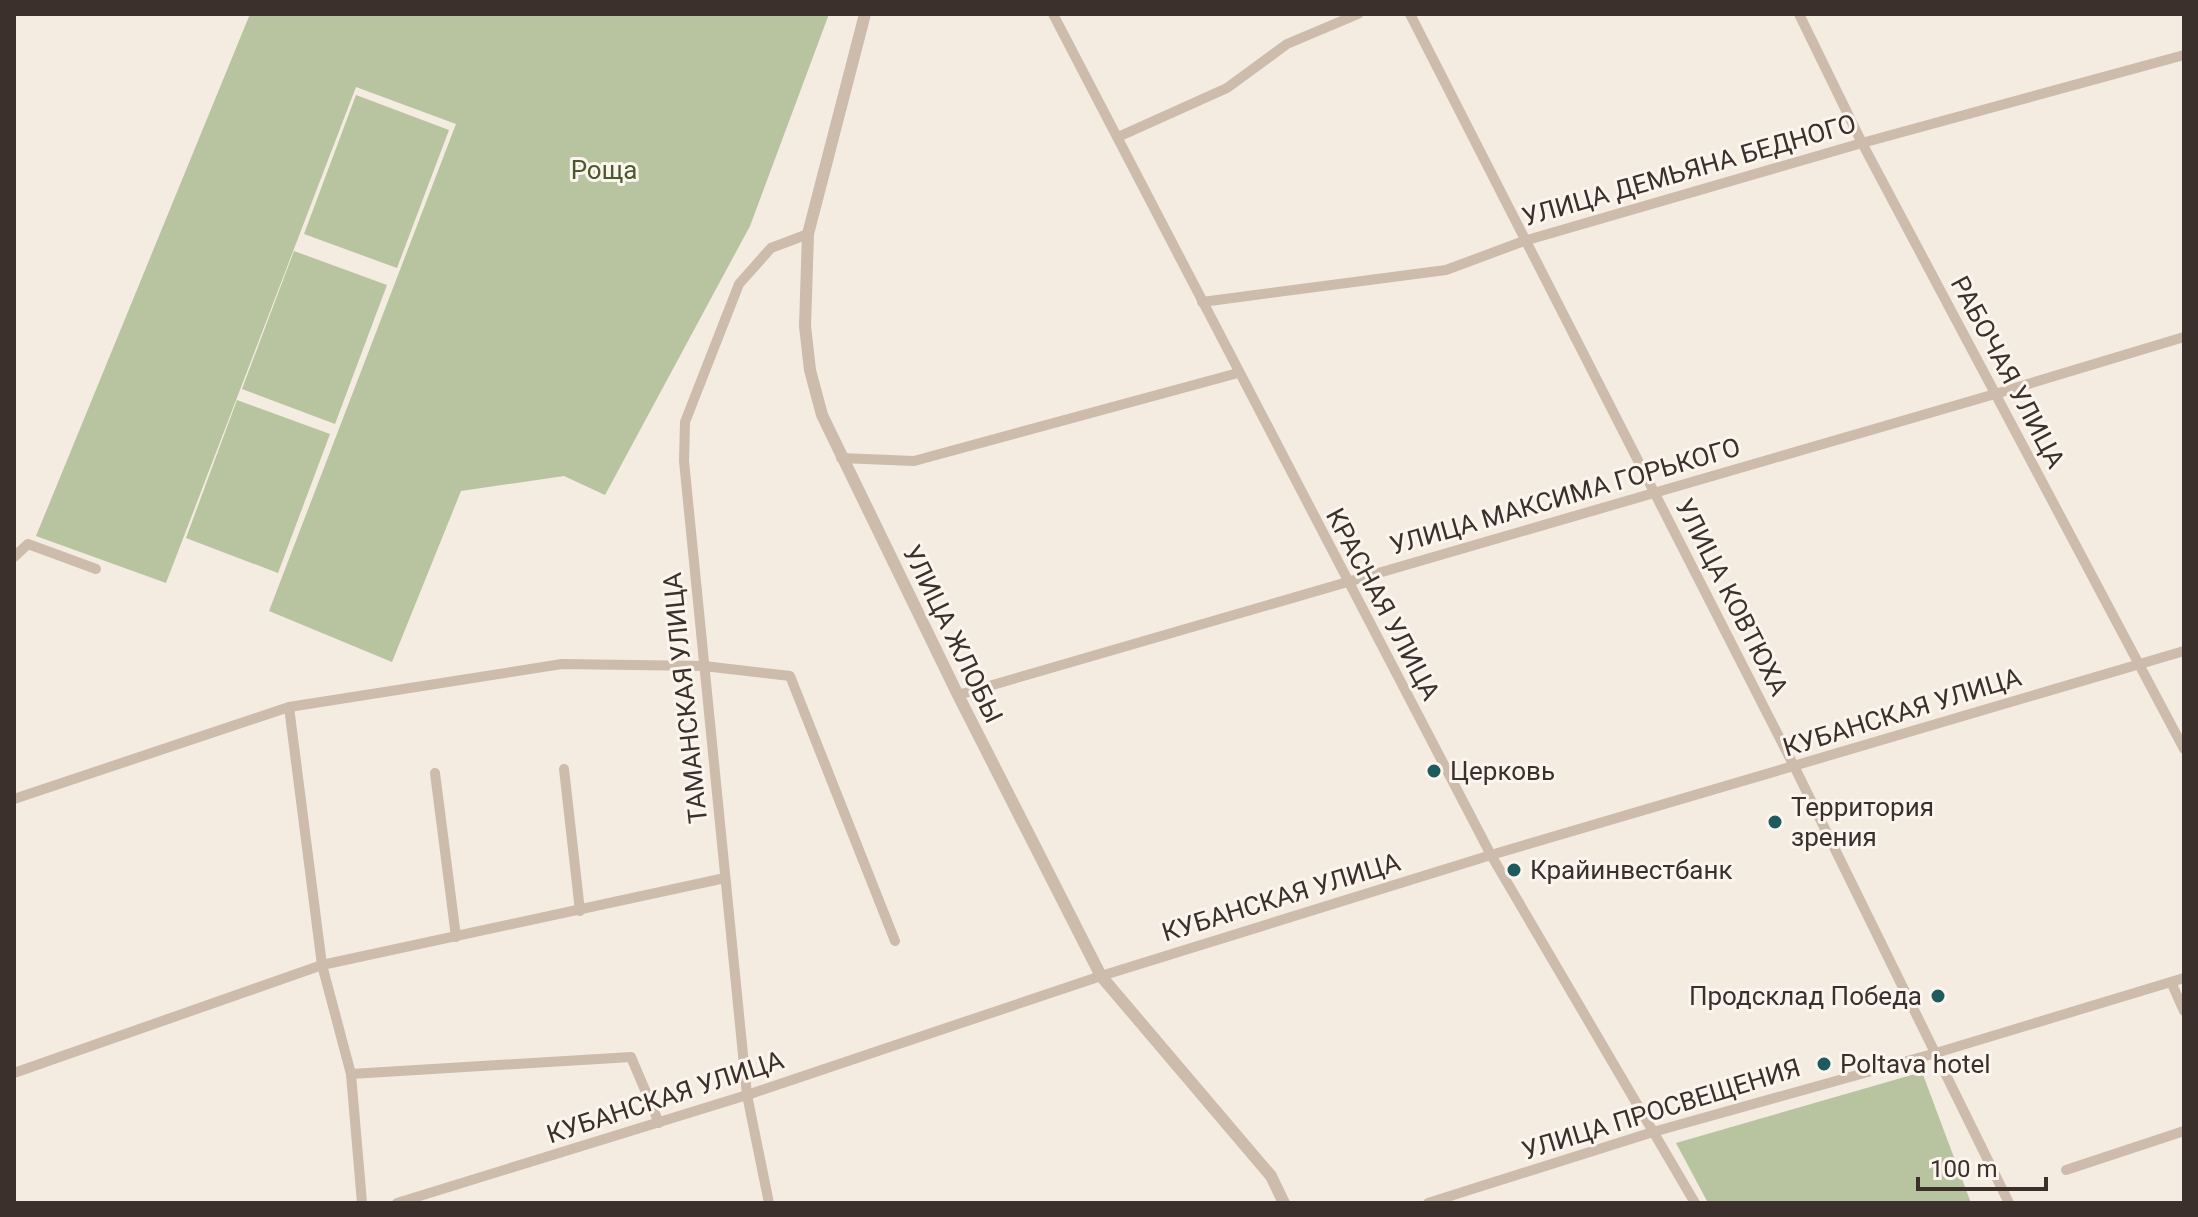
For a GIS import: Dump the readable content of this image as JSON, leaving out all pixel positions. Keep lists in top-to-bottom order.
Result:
{
  "streets": {
    "street": [
      "УЛИЦА ДЕМЬЯНА БЕДНОГО",
      "РАБОЧАЯ УЛИЦА",
      "УЛИЦА МАКСИМА ГОРЬКОГО",
      "УЛИЦА КОВТЮХА",
      "КРАСНАЯ УЛИЦА",
      "УЛИЦА ЖЛОБЫ",
      "ТАМАНСКАЯ УЛИЦА",
      "КУБАНСКАЯ УЛИЦА",
      "УЛИЦА ПРОСВЕЩЕНИЯ"
    ]
  },
  "crossings": [
    ["УЛИЦА ДЕМЬЯНА БЕДНОГО", "РАБОЧАЯ УЛИЦА"],
    ["УЛИЦА ДЕМЬЯНА БЕДНОГО", "УЛИЦА КОВТЮХА"],
    ["УЛИЦА ДЕМЬЯНА БЕДНОГО", "КРАСНАЯ УЛИЦА"],
    ["РАБОЧАЯ УЛИЦА", "УЛИЦА МАКСИМА ГОРЬКОГО"],
    ["РАБОЧАЯ УЛИЦА", "КУБАНСКАЯ УЛИЦА"],
    ["УЛИЦА МАКСИМА ГОРЬКОГО", "УЛИЦА КОВТЮХА"],
    ["УЛИЦА МАКСИМА ГОРЬКОГО", "КРАСНАЯ УЛИЦА"],
    ["УЛИЦА МАКСИМА ГОРЬКОГО", "УЛИЦА ЖЛОБЫ"],
    ["УЛИЦА КОВТЮХА", "КУБАНСКАЯ УЛИЦА"],
    ["УЛИЦА КОВТЮХА", "УЛИЦА ПРОСВЕЩЕНИЯ"],
    ["КРАСНАЯ УЛИЦА", "КУБАНСКАЯ УЛИЦА"],
    ["КРАСНАЯ УЛИЦА", "УЛИЦА ПРОСВЕЩЕНИЯ"],
    ["УЛИЦА ЖЛОБЫ", "ТАМАНСКАЯ УЛИЦА"],
    ["УЛИЦА ЖЛОБЫ", "КУБАНСКАЯ УЛИЦА"],
    ["ТАМАНСКАЯ УЛИЦА", "КУБАНСКАЯ УЛИЦА"]
  ],
  "parks": ["Роща"],
  "places": [
    "Церковь",
    "Территория зрения",
    "Крайинвестбанк",
    "Продсклад Победа",
    "Poltava hotel"
  ],
  "scale_bar": "100 m"
}
